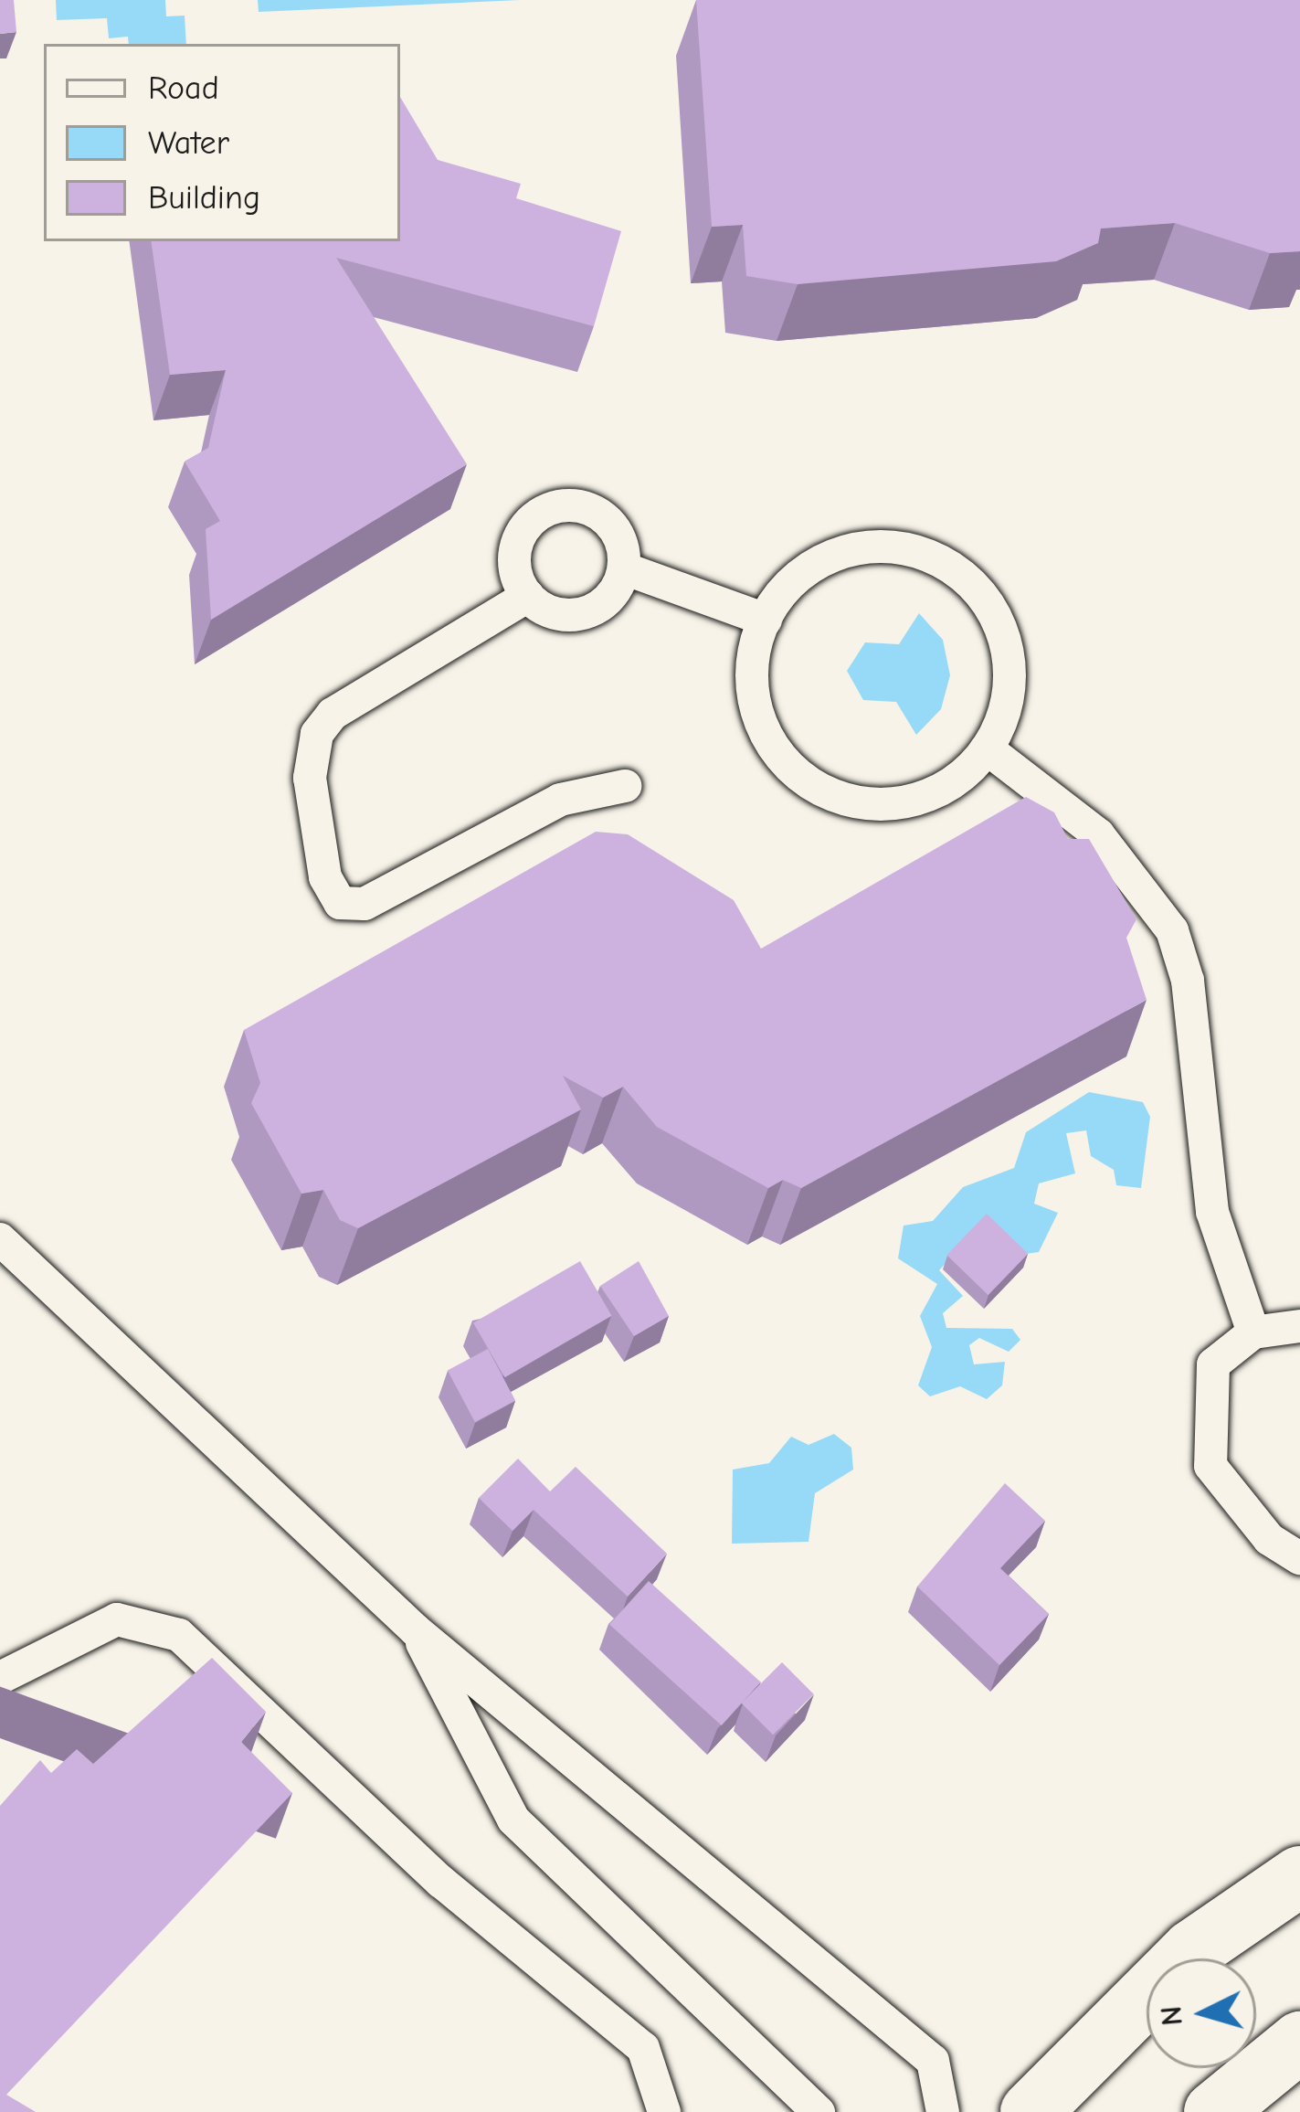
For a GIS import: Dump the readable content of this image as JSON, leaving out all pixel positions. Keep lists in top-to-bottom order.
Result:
{
  "legend": ["Road", "Water", "Building"],
  "north": "left"
}
